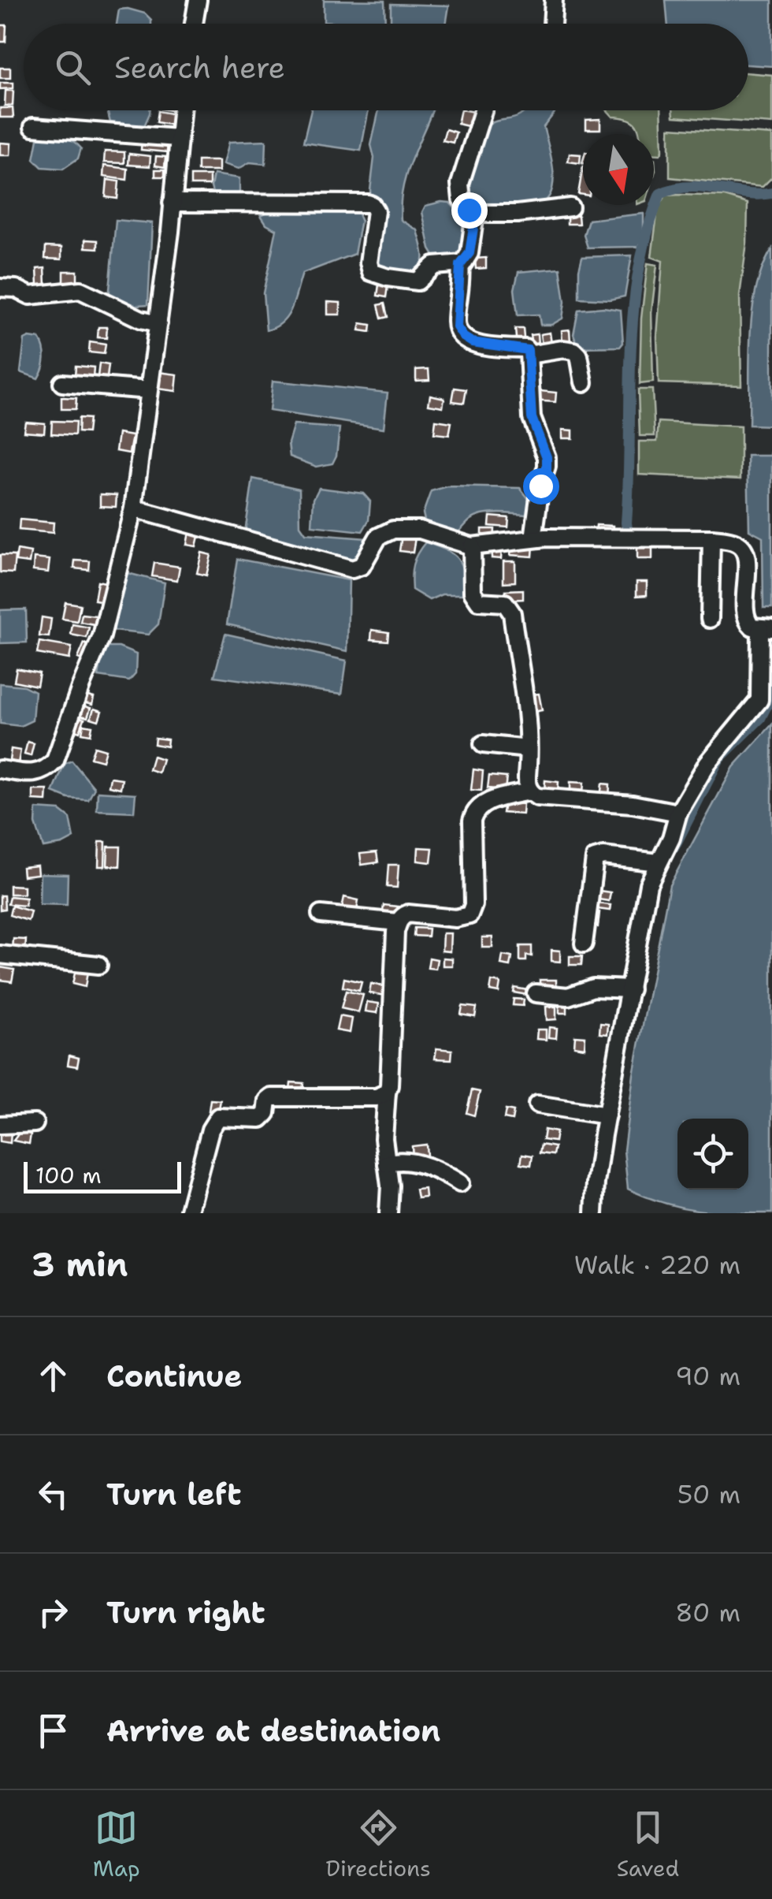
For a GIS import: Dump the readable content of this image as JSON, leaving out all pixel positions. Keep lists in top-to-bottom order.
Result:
{
  "scale_bar": "100 m",
  "north": "bottom",
  "page": {
    "search": "Search here",
    "scale": "100 m",
    "heading": ["3 min", "Walk · 220 m"],
    "list": [
      ["Continue", "90 m"],
      ["Turn left", "50 m"],
      ["Turn right", "80 m"],
      "Arrive at destination"
    ],
    "nav": ["Map", "Directions", "Saved"]
  }
}
